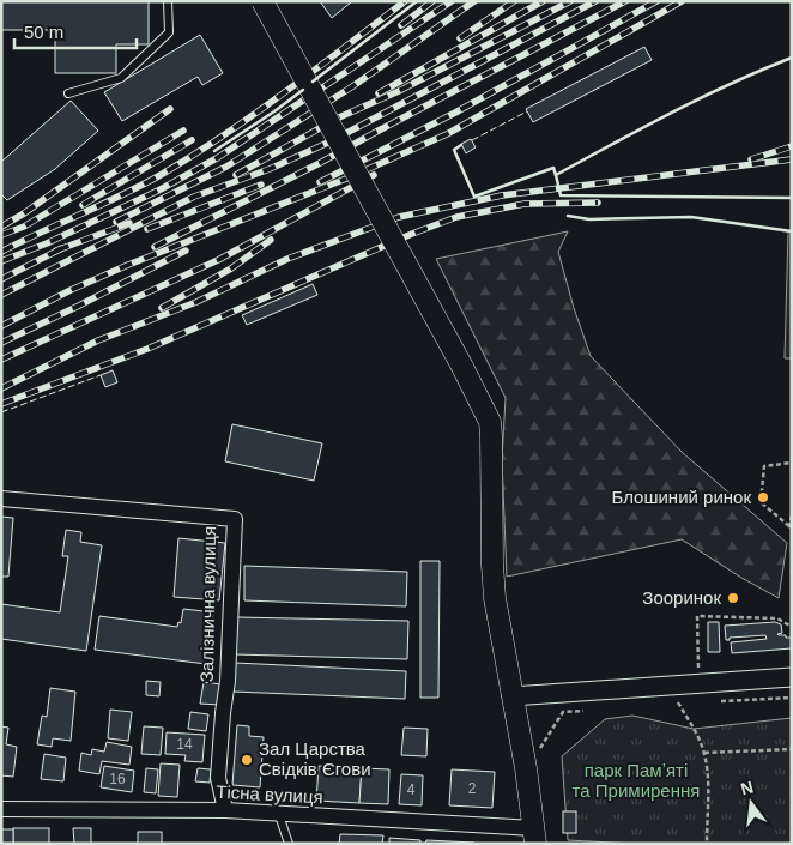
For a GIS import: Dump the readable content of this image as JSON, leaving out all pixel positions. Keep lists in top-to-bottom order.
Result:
{
  "streets": {
    "street": ["Залізнична вулиця", "Тісна вулиця"]
  },
  "crossings": [
    ["Залізнична вулиця", "Тісна вулиця"]
  ],
  "parks": ["парк Памʼяті та Примирення"],
  "places": ["Блошиний ринок", "Зооринок", "Зал Царства Свідків Єгови"],
  "house_numbers": [
    "14",
    "16",
    "2",
    "4"
  ],
  "scale_bar": "50 m",
  "north": "top"
}
